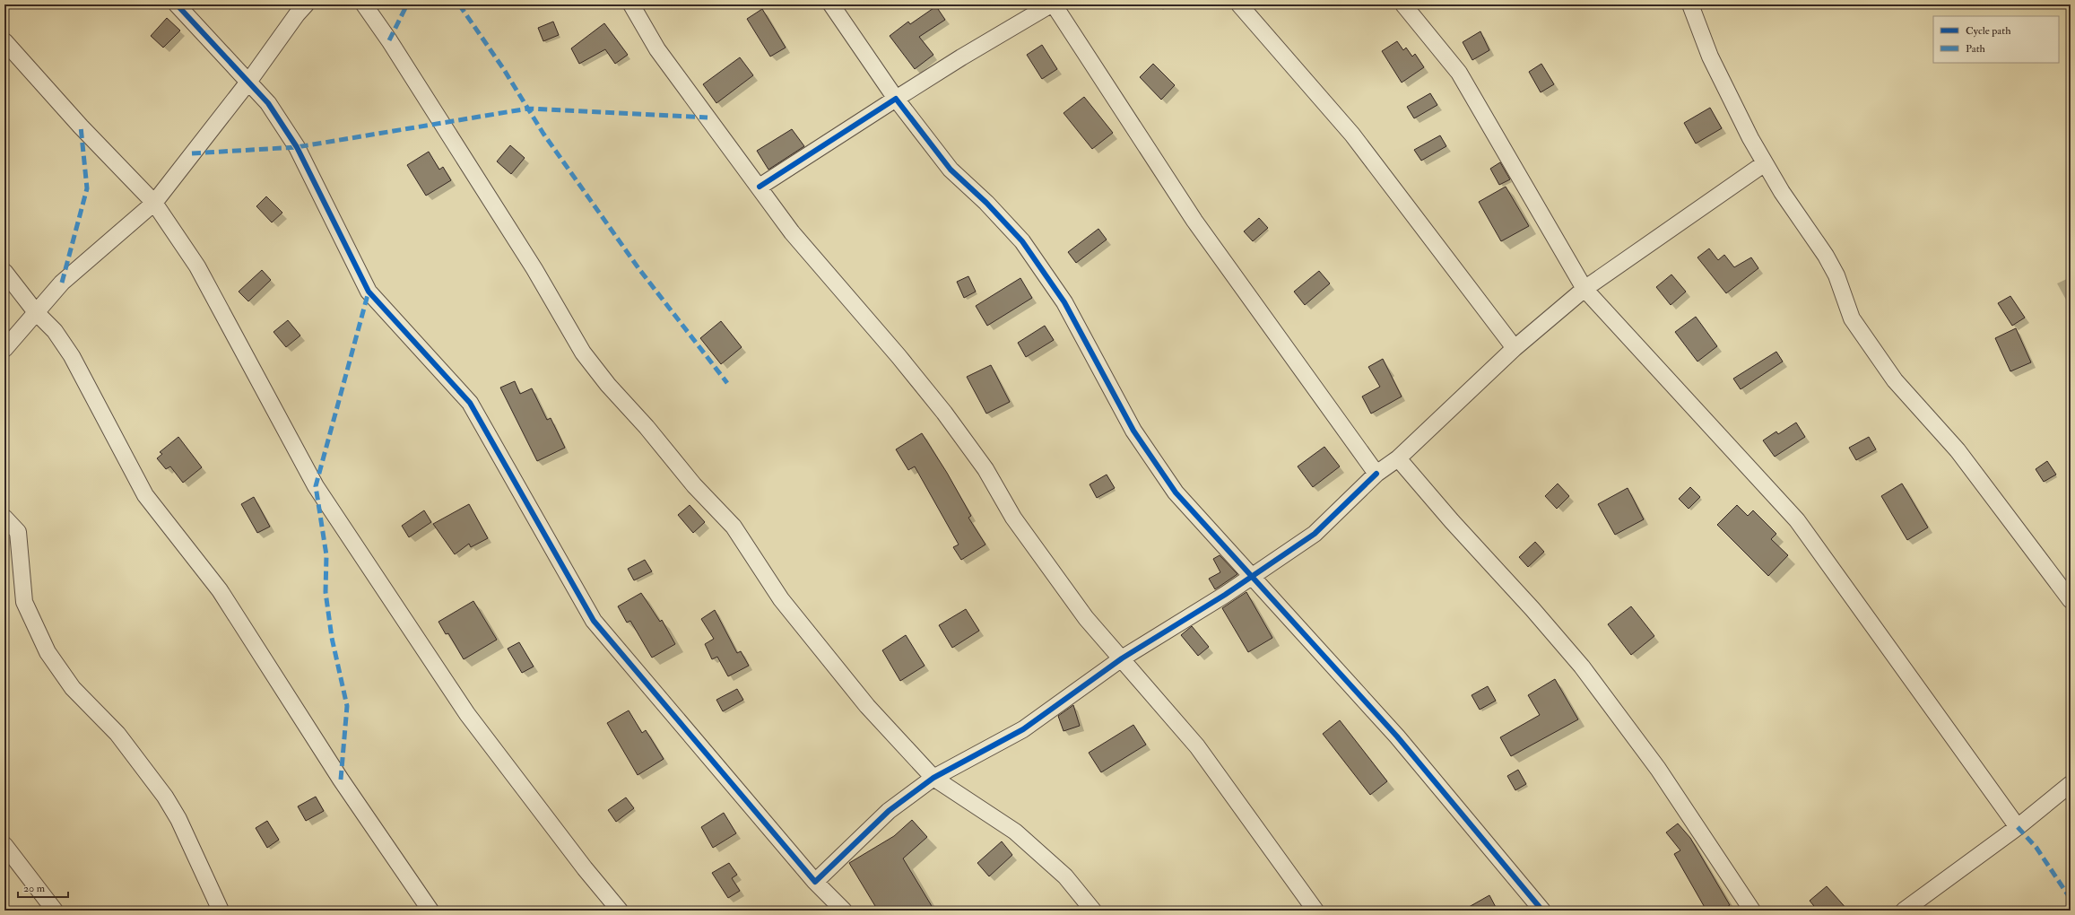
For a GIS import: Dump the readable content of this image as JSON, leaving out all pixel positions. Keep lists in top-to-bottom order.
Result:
{
  "legend": ["Cycle path", "Path"],
  "scale_bar": "20 m"
}
